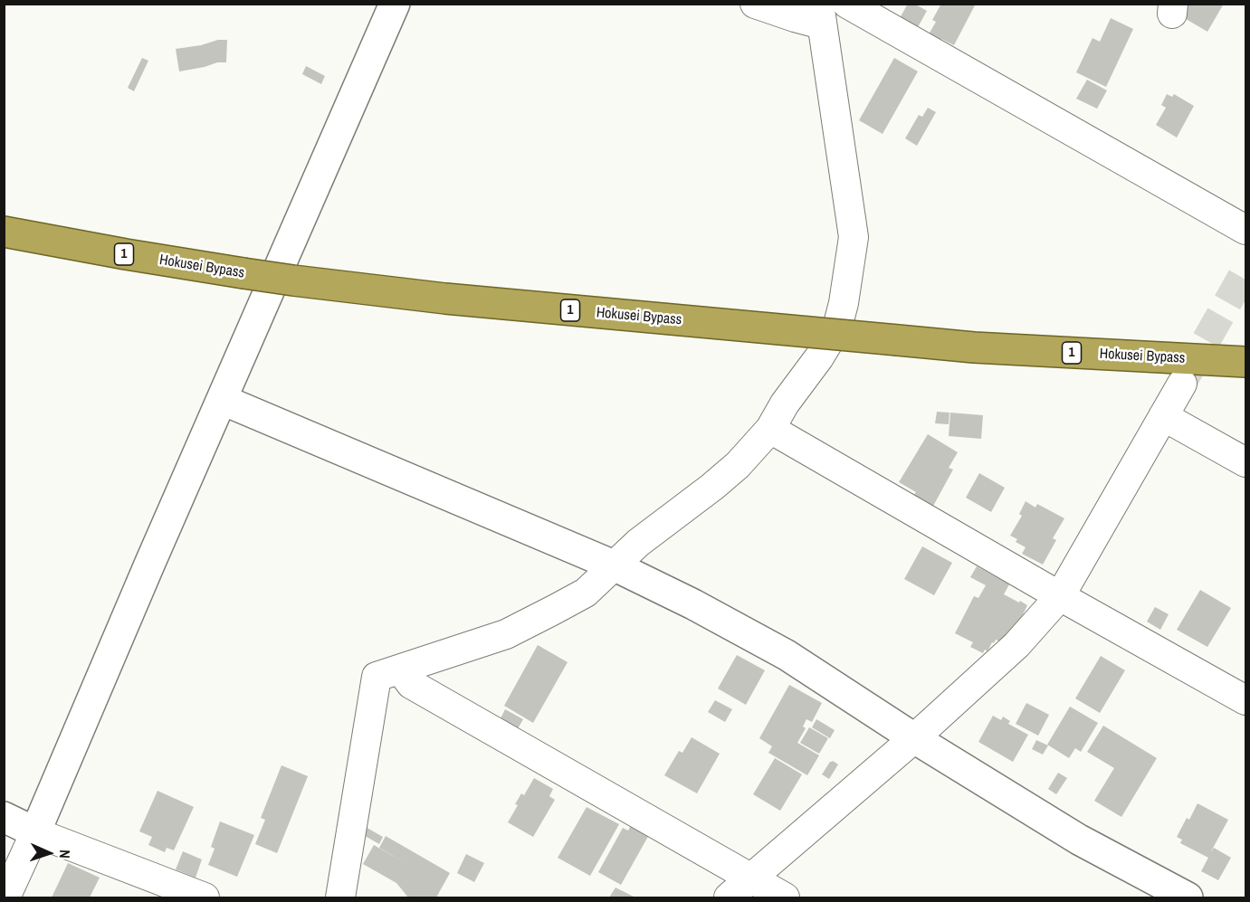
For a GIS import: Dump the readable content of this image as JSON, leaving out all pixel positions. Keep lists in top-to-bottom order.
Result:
{
  "streets": {
    "highway": ["1", "Hokusei Bypass"]
  },
  "north": "right"
}
